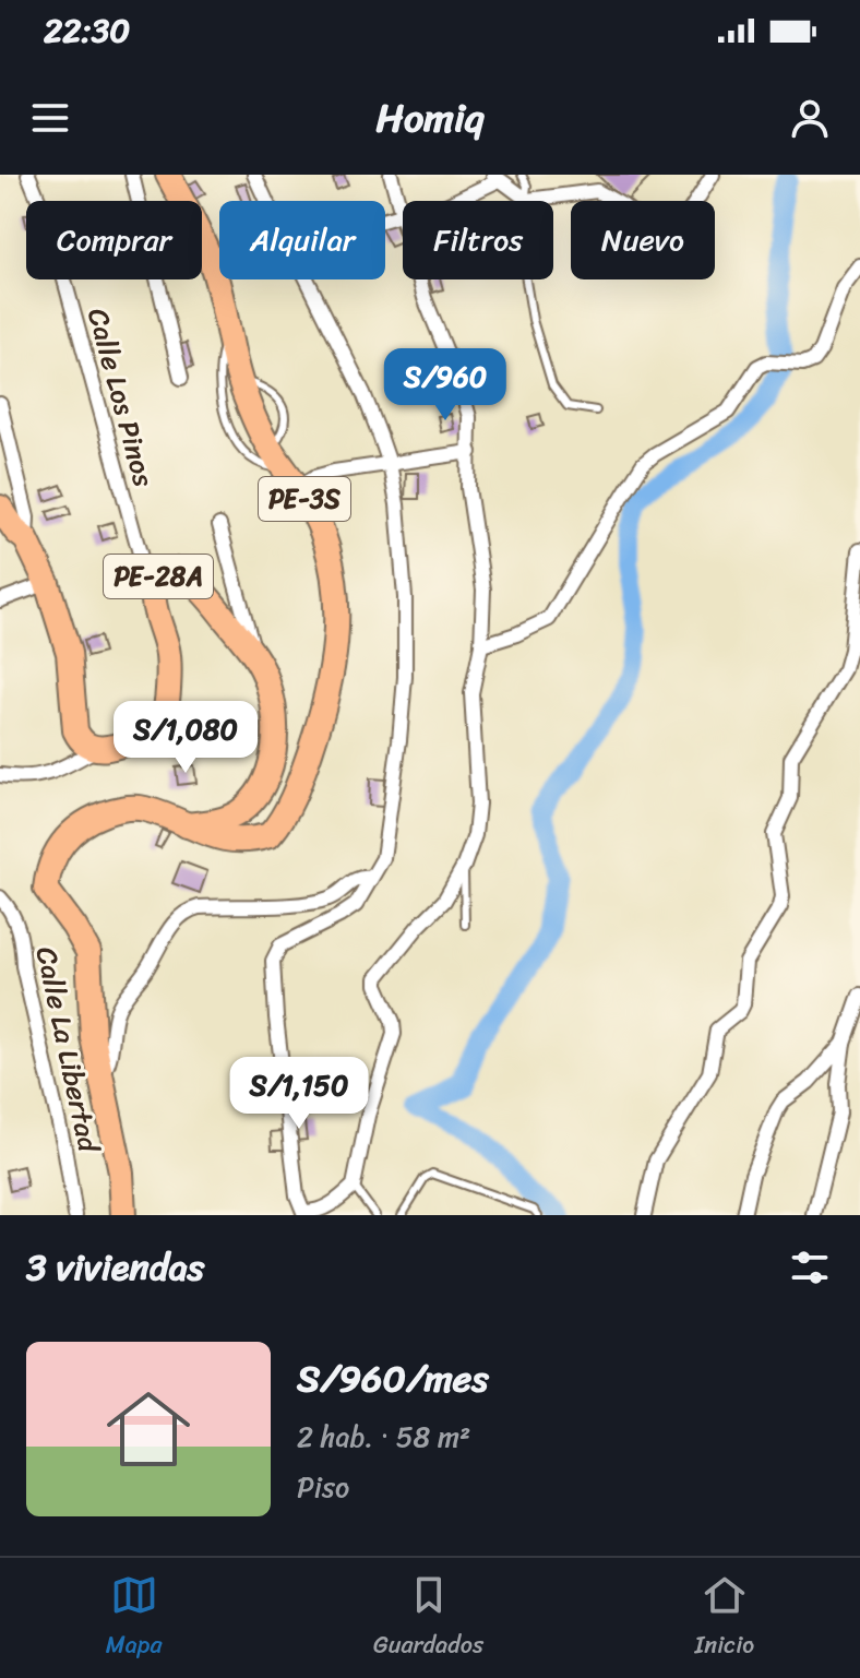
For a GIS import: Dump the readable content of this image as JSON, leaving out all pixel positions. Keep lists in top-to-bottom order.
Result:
{
  "streets": {
    "highway": ["PE-3S", "PE-28A"],
    "street": ["Calle Los Pinos", "Calle La Libertad"]
  },
  "crossings": [
    ["Calle Los Pinos", "PE-28A"]
  ],
  "page": {
    "status": "22:30",
    "header": "Homiq",
    "chip": [
      "Comprar",
      "Alquilar",
      "Filtros",
      "Nuevo"
    ],
    "price": ["S/960", "S/1,080", "S/1,150"],
    "heading": "3 viviendas",
    "list": [
      {
        "name": "S/960/mes",
        "note": "2 hab. · 58 m² · Piso"
      }
    ],
    "tabs": ["Mapa", "Guardados", "Inicio"]
  }
}
